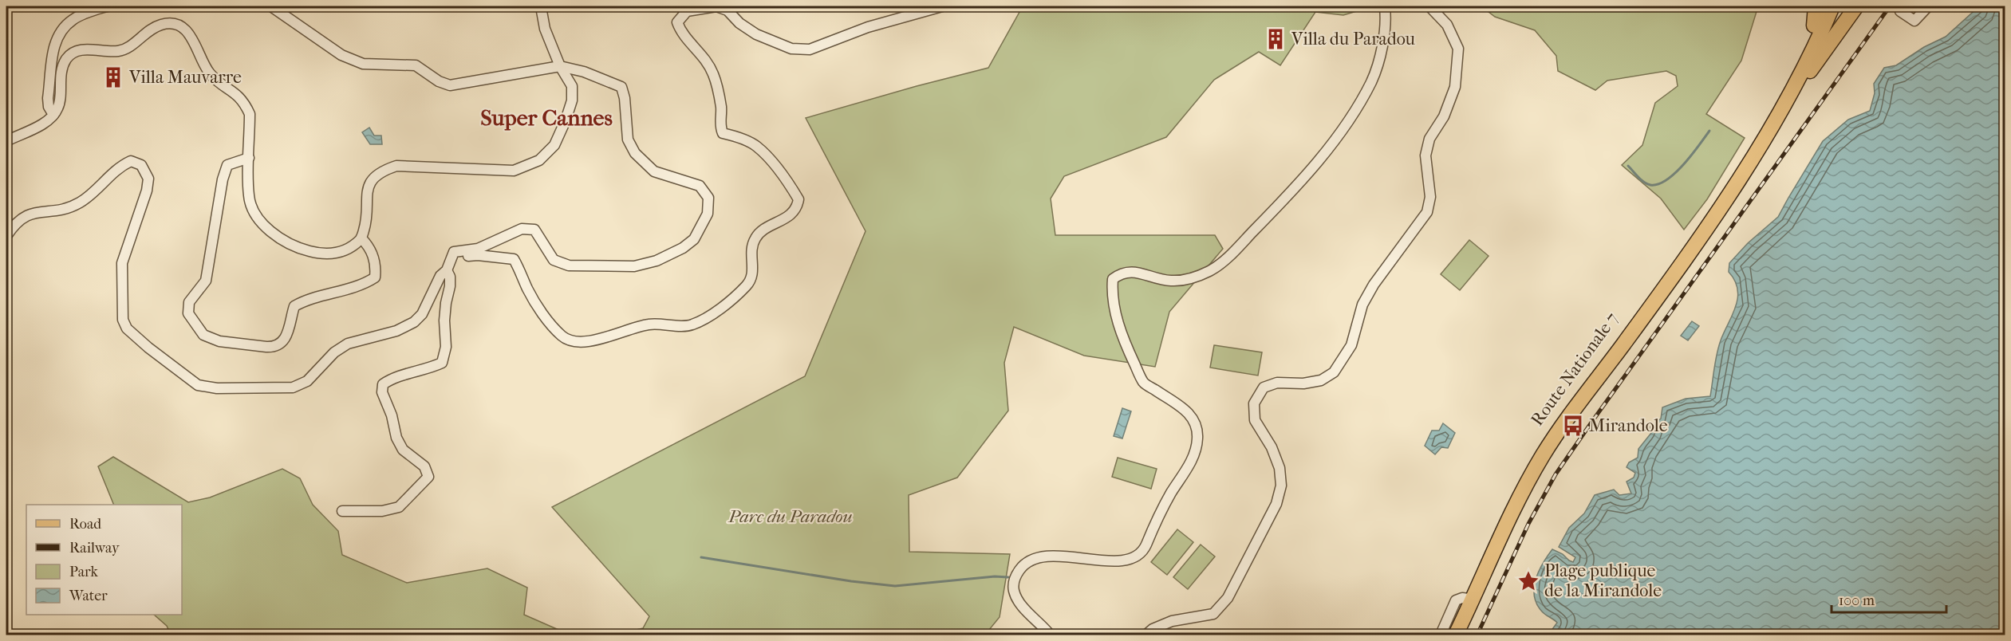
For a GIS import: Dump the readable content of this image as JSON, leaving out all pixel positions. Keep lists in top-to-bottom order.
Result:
{
  "streets": {
    "main road": ["Route Nationale 7"]
  },
  "districts": ["Super Cannes"],
  "parks": ["Parc du Paradou"],
  "places": {
    "building": ["Villa du Paradou", "Villa Mauvarre"],
    "bus stop": ["Mirandole"],
    "place": ["Plage publique de la Mirandole"]
  },
  "legend": [
    "Road",
    "Railway",
    "Park",
    "Water"
  ],
  "scale_bar": "100 m"
}
